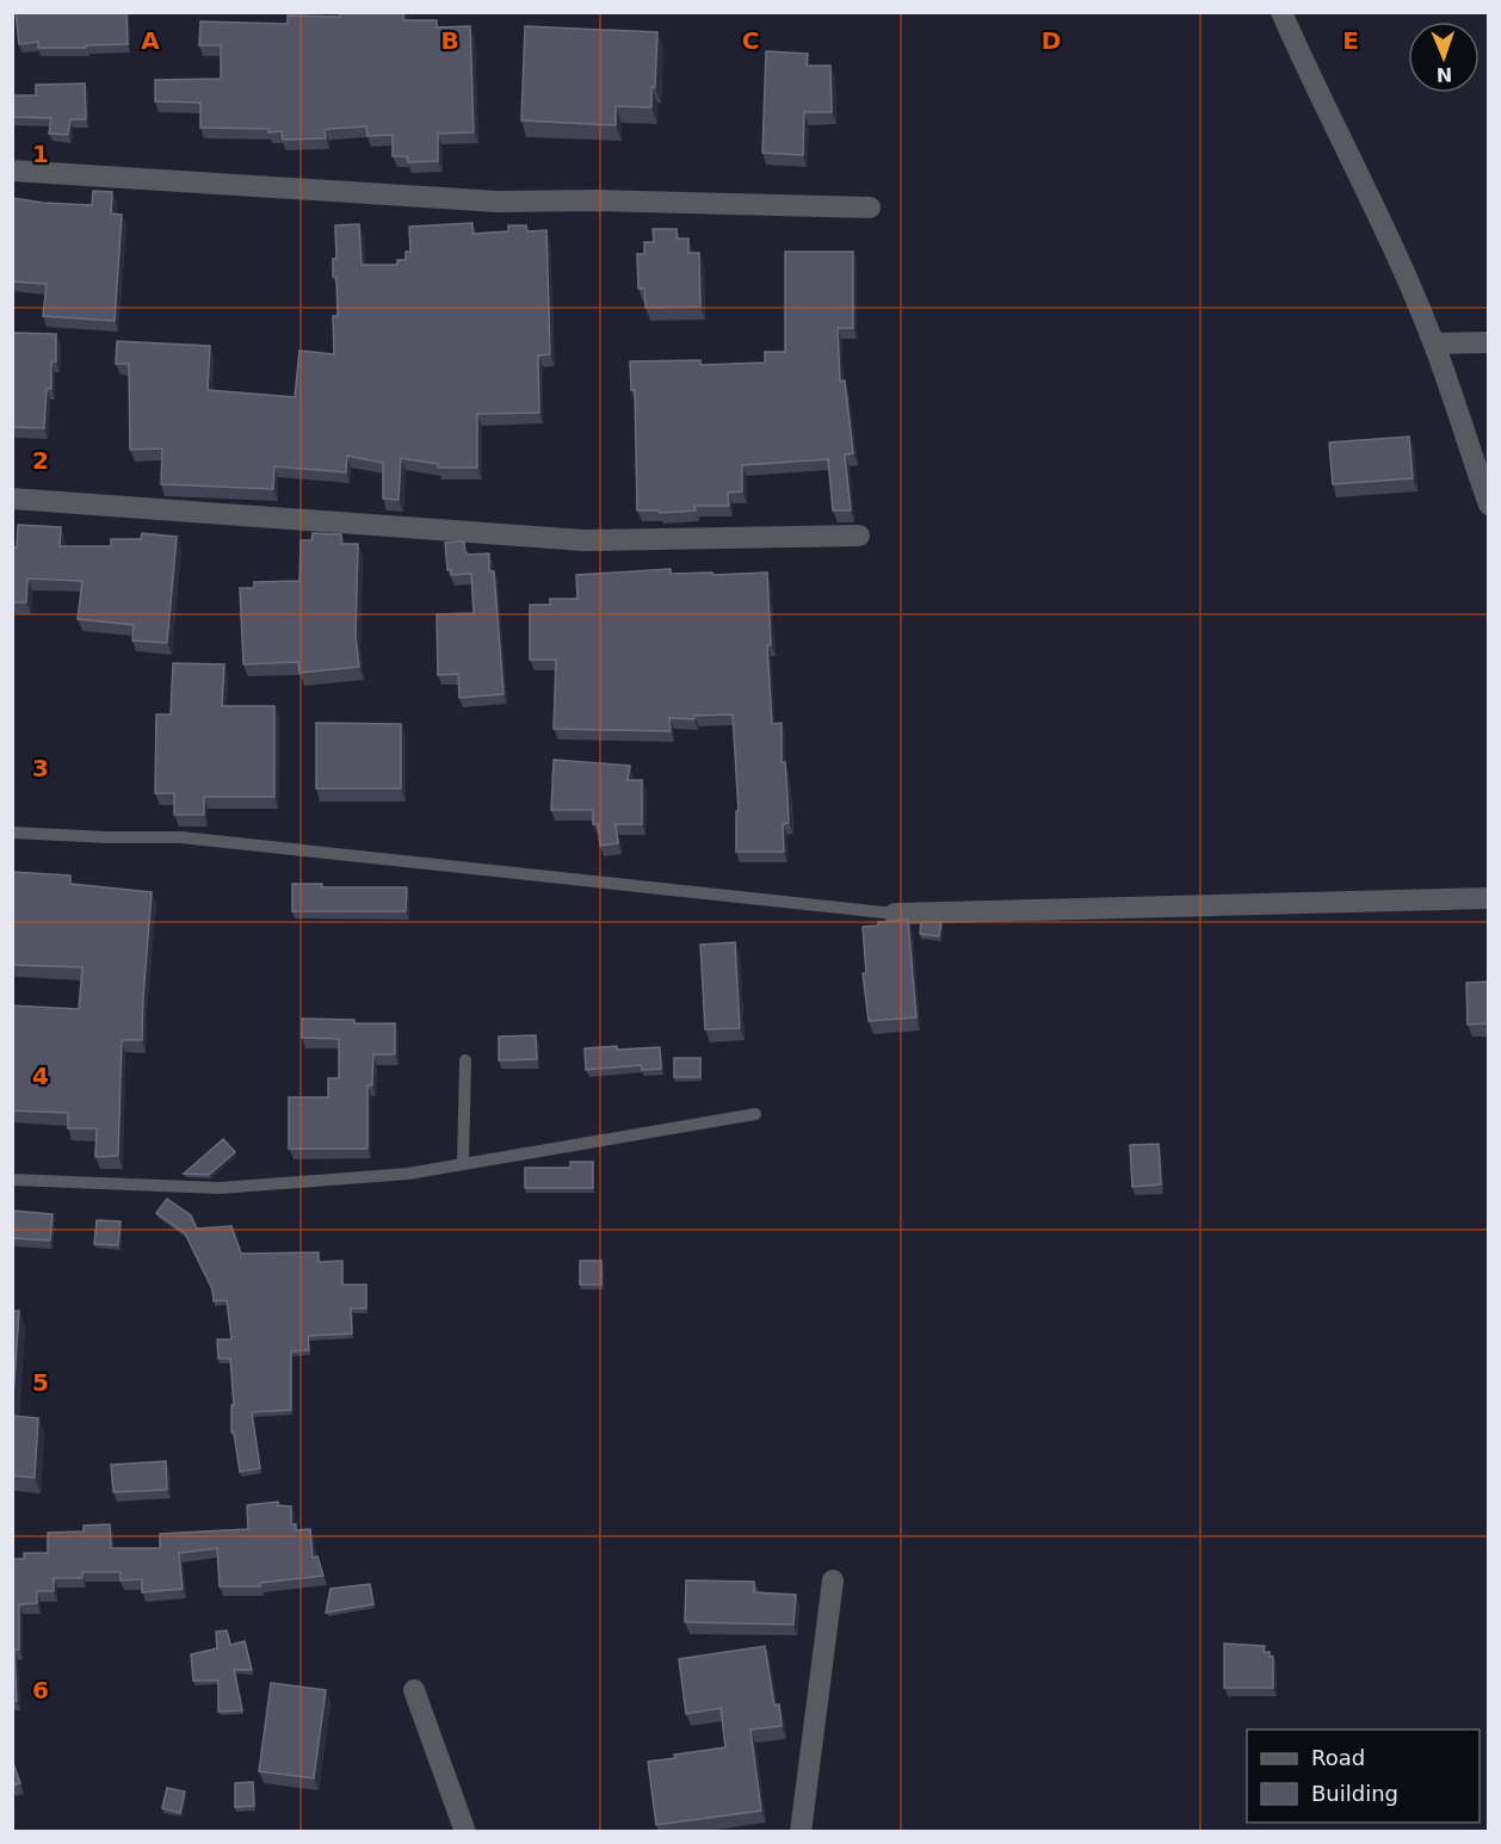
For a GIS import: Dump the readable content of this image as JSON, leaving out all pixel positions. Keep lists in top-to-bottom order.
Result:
{
  "legend": ["Road", "Building"],
  "north": "bottom",
  "grid": {
    "columns": [
      "A",
      "B",
      "C",
      "D",
      "E"
    ],
    "rows": [
      "1",
      "2",
      "3",
      "4",
      "5",
      "6"
    ]
  }
}
